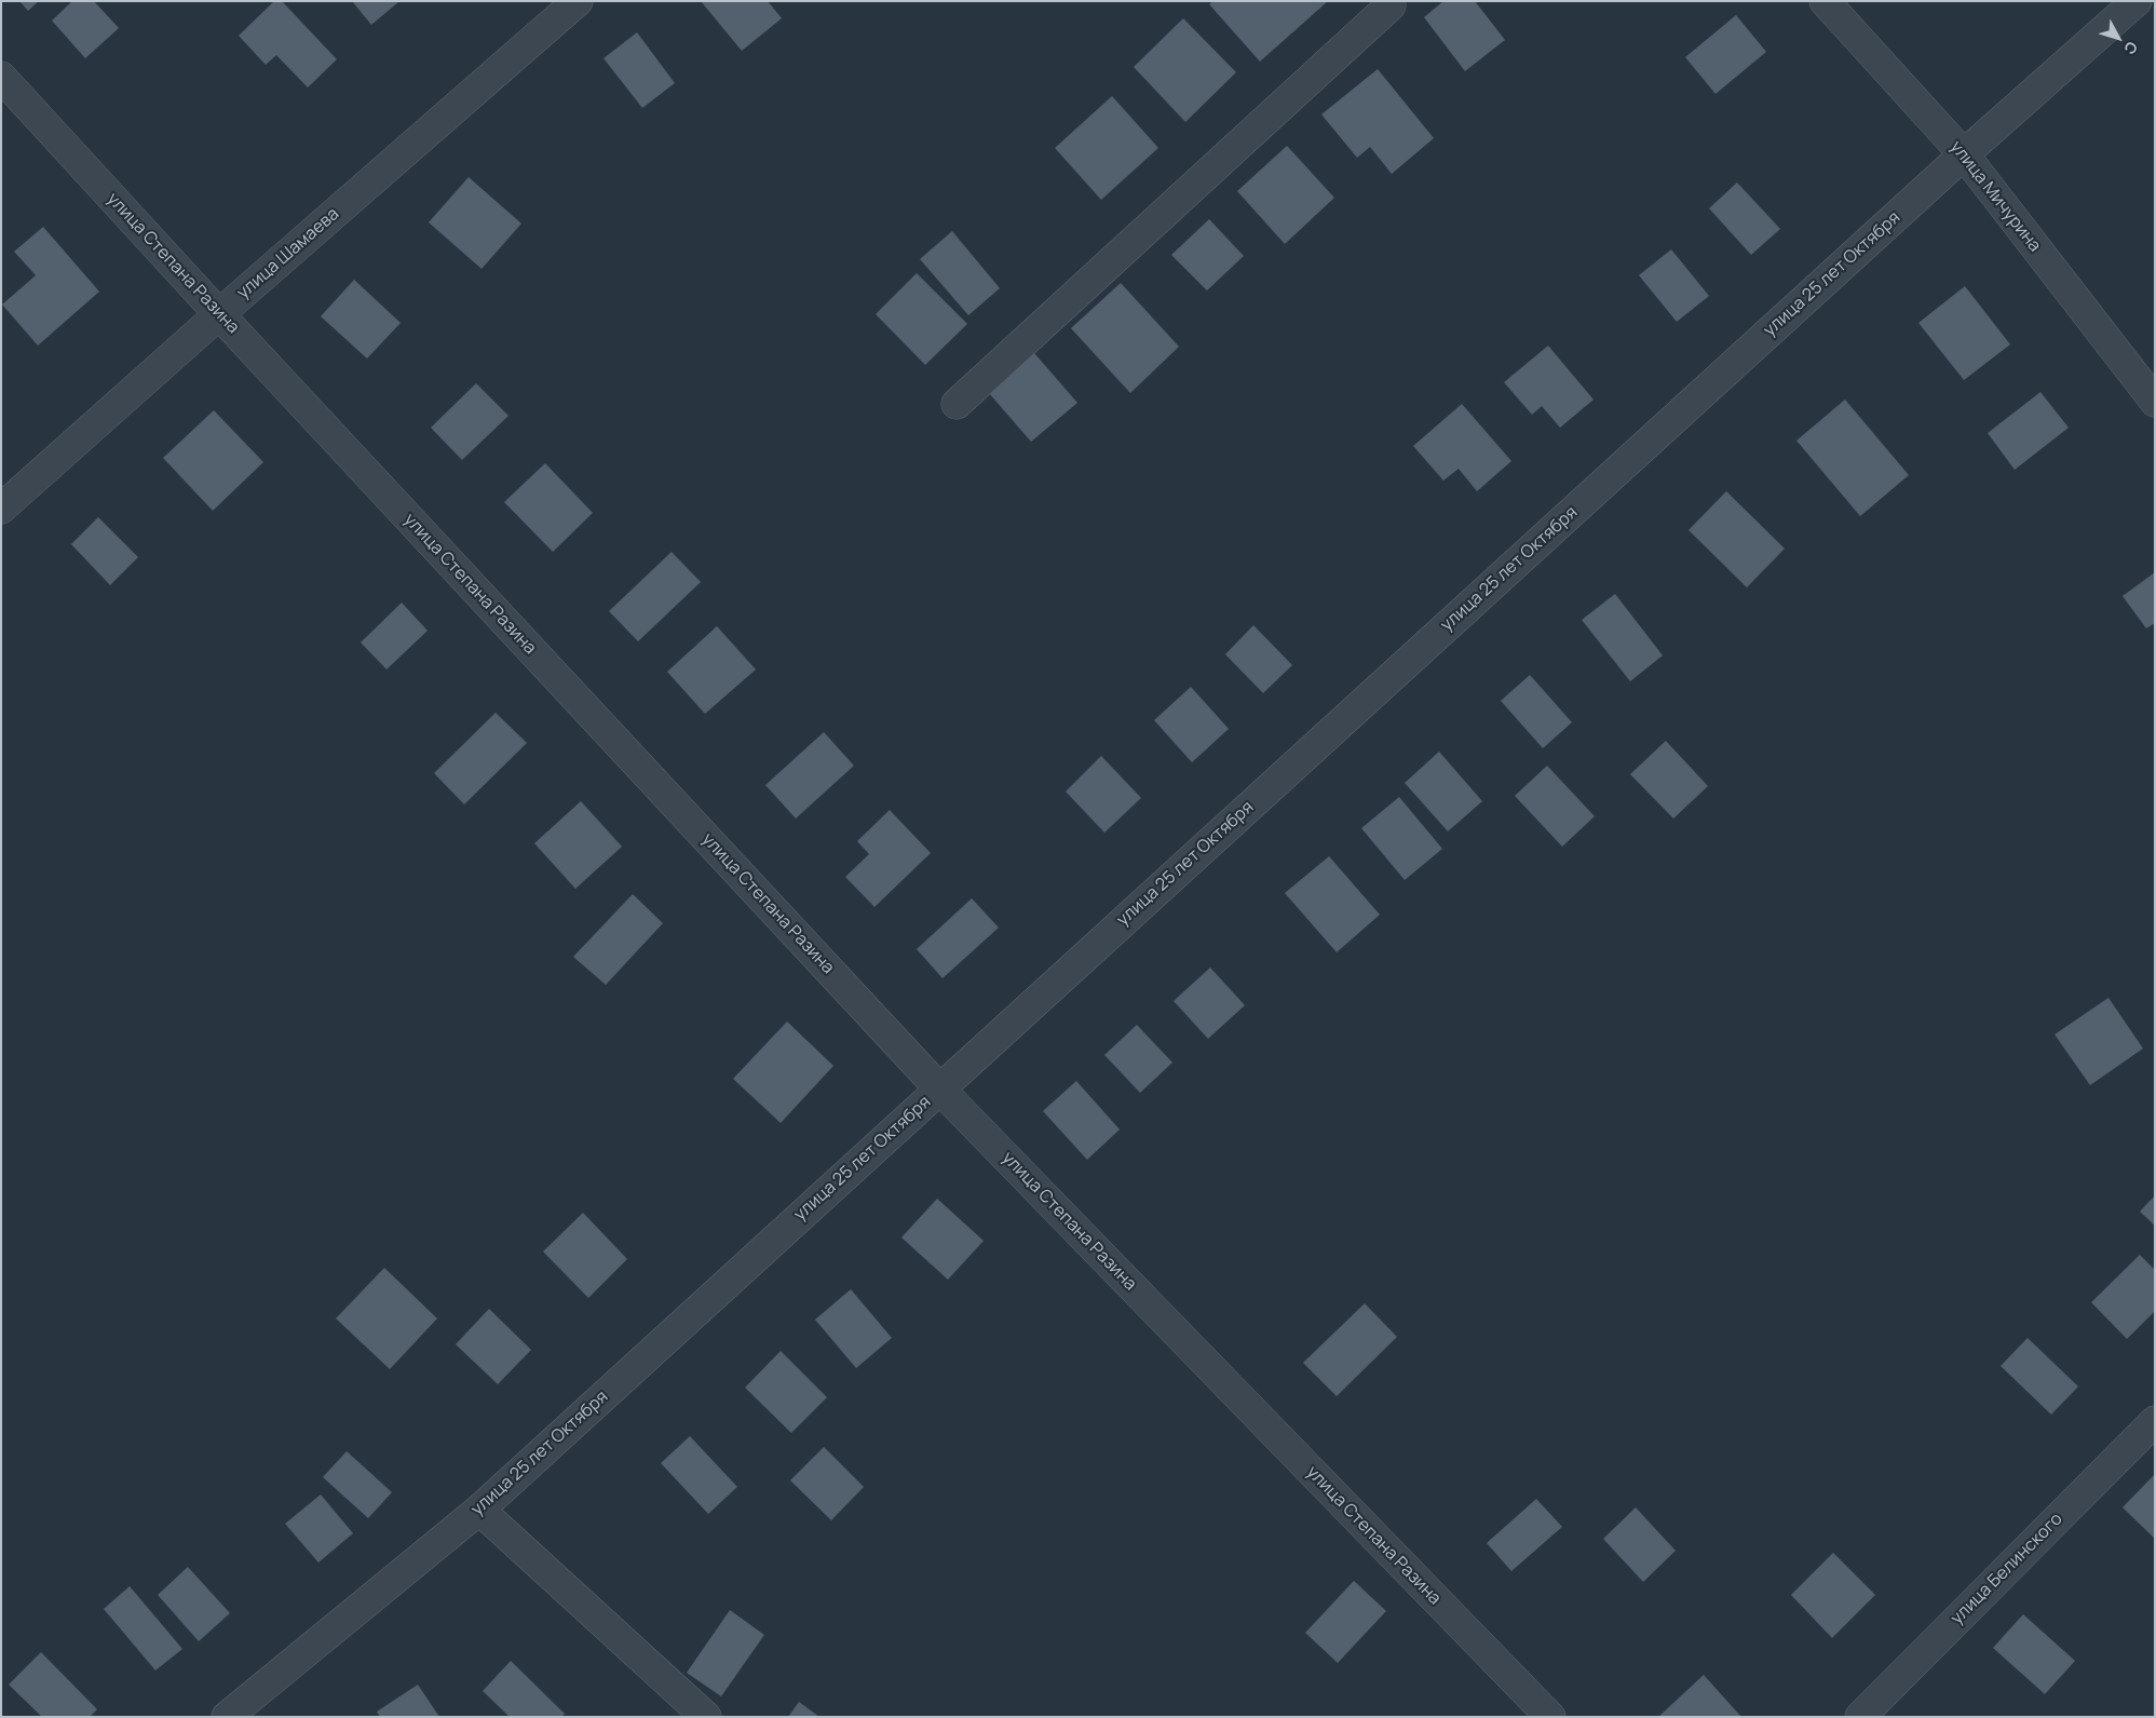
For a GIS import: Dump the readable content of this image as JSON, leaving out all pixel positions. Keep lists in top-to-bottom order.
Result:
{
  "streets": {
    "street": [
      "улица Мичурина",
      "улица Шамаева",
      "улица Степана Разина",
      "улица 25 лет Октября",
      "улица Белинского"
    ]
  },
  "crossings": [
    ["улица Мичурина", "улица 25 лет Октября"],
    ["улица Шамаева", "улица Степана Разина"],
    ["улица Степана Разина", "улица 25 лет Октября"]
  ],
  "north": "bottom right"
}
